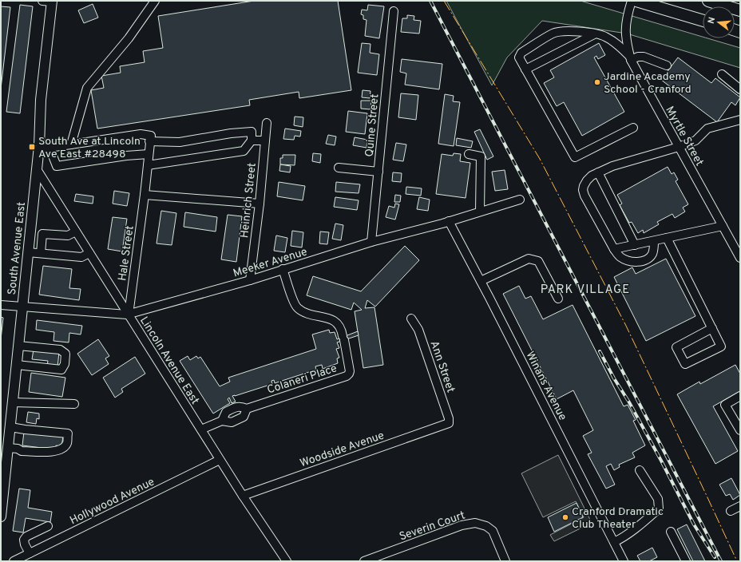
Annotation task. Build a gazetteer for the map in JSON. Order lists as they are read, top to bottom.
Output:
{
  "streets": {
    "main road": ["South Avenue East"],
    "street": [
      "Quine Street",
      "Myrtle Street",
      "Heinrich Street",
      "Hale Street",
      "Meeker Avenue",
      "Lincoln Avenue East",
      "Ann Street",
      "Colaneri Place",
      "Winans Avenue",
      "Woodside Avenue",
      "Hollywood Avenue",
      "Severin Court"
    ]
  },
  "crossings": [
    ["Quine Street", "Meeker Avenue"],
    ["Heinrich Street", "Meeker Avenue"],
    ["South Avenue East", "Meeker Avenue"],
    ["South Avenue East", "Lincoln Avenue East"],
    ["Hale Street", "Meeker Avenue"],
    ["Hale Street", "Lincoln Avenue East"],
    ["Meeker Avenue", "Lincoln Avenue East"],
    ["Meeker Avenue", "Colaneri Place"],
    ["Meeker Avenue", "Winans Avenue"],
    ["Lincoln Avenue East", "Colaneri Place"],
    ["Lincoln Avenue East", "Woodside Avenue"],
    ["Lincoln Avenue East", "Hollywood Avenue"],
    ["Ann Street", "Woodside Avenue"]
  ],
  "districts": ["PARK VILLAGE"],
  "places": {
    "other": ["Jardine Academy School - Cranford", "Cranford Dramatic Club Theater"],
    "transit": ["South Ave at Lincoln Ave East #28498"]
  },
  "north": "left"
}
